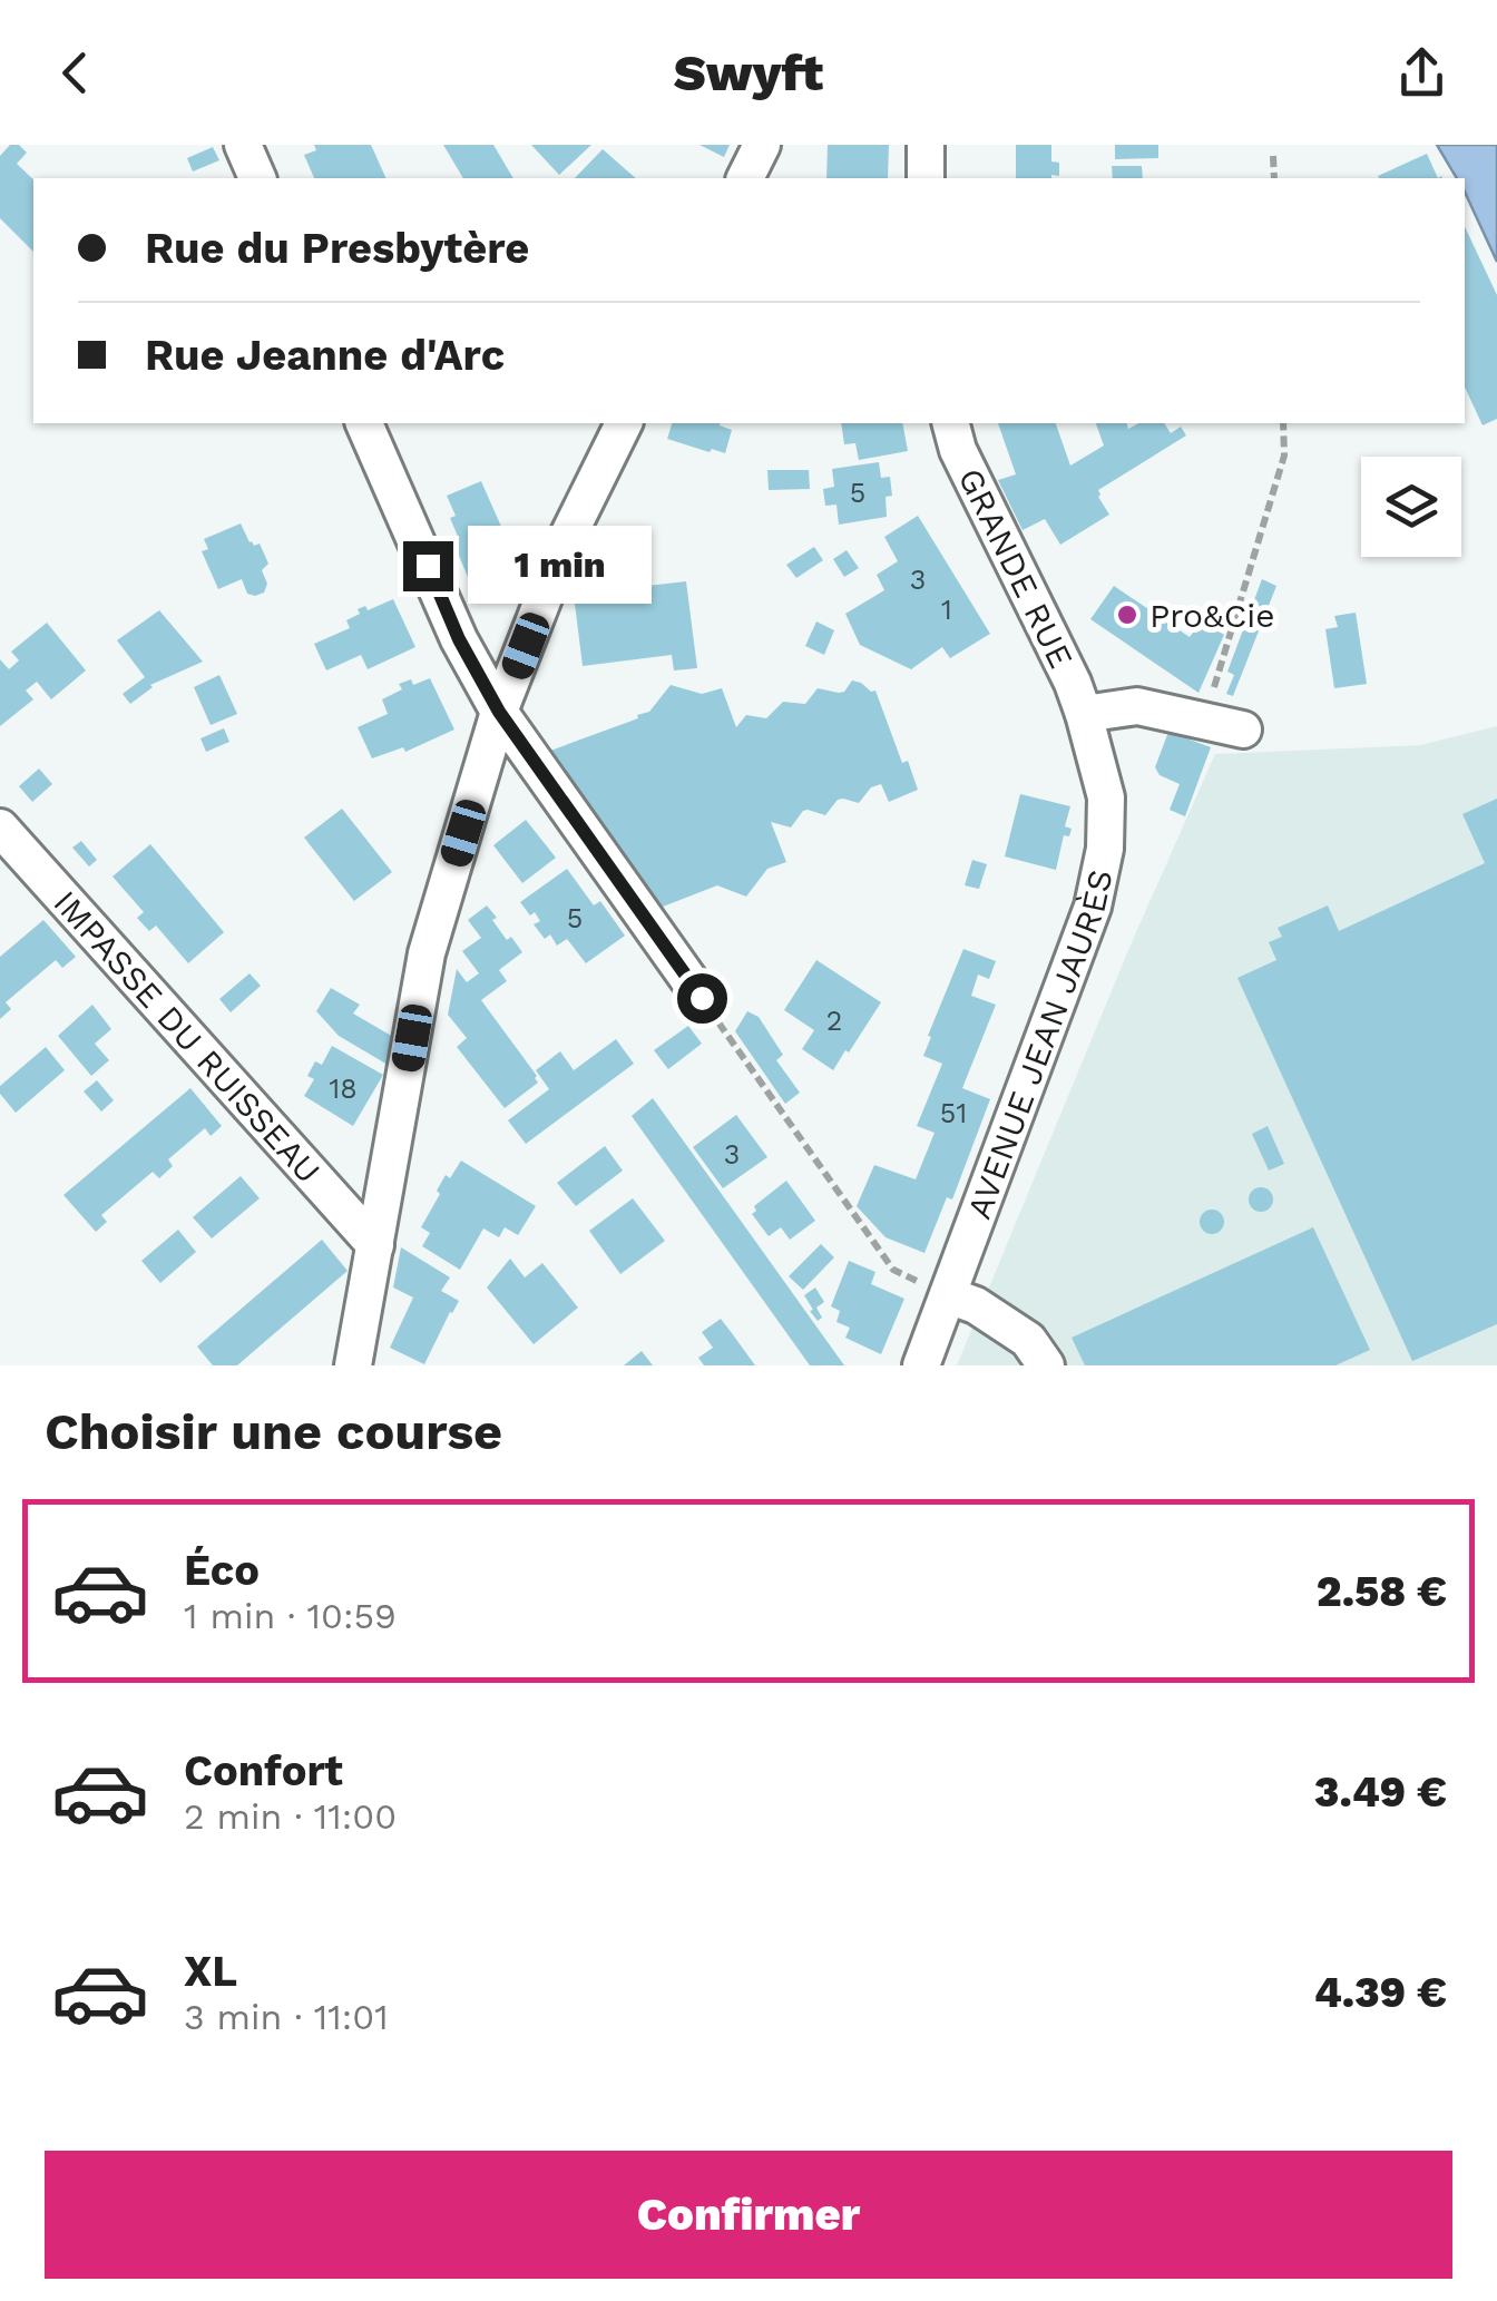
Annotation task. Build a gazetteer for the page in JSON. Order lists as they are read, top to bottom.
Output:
{
  "streets": {
    "street": ["GRANDE RUE", "IMPASSE DU RUISSEAU", "AVENUE JEAN JAURÈS"]
  },
  "crossings": [
    ["GRANDE RUE", "AVENUE JEAN JAURÈS"]
  ],
  "places": ["Pro&Cie"],
  "house_numbers": [
    "5",
    "3",
    "1",
    "5",
    "2",
    "18",
    "51",
    "3"
  ],
  "page": {
    "header": "Swyft",
    "banner": ["Rue du Presbytère", "Rue Jeanne d'Arc"],
    "bubble": "1 min",
    "heading": "Choisir une course",
    "list": [
      {
        "name": "Éco",
        "note": "1 min · 10:59",
        "value": "2.58 €"
      },
      {
        "name": "Confort",
        "note": "2 min · 11:00",
        "value": "3.49 €"
      },
      {
        "name": "XL",
        "note": "3 min · 11:01",
        "value": "4.39 €"
      }
    ],
    "buttons": "Confirmer"
  }
}
